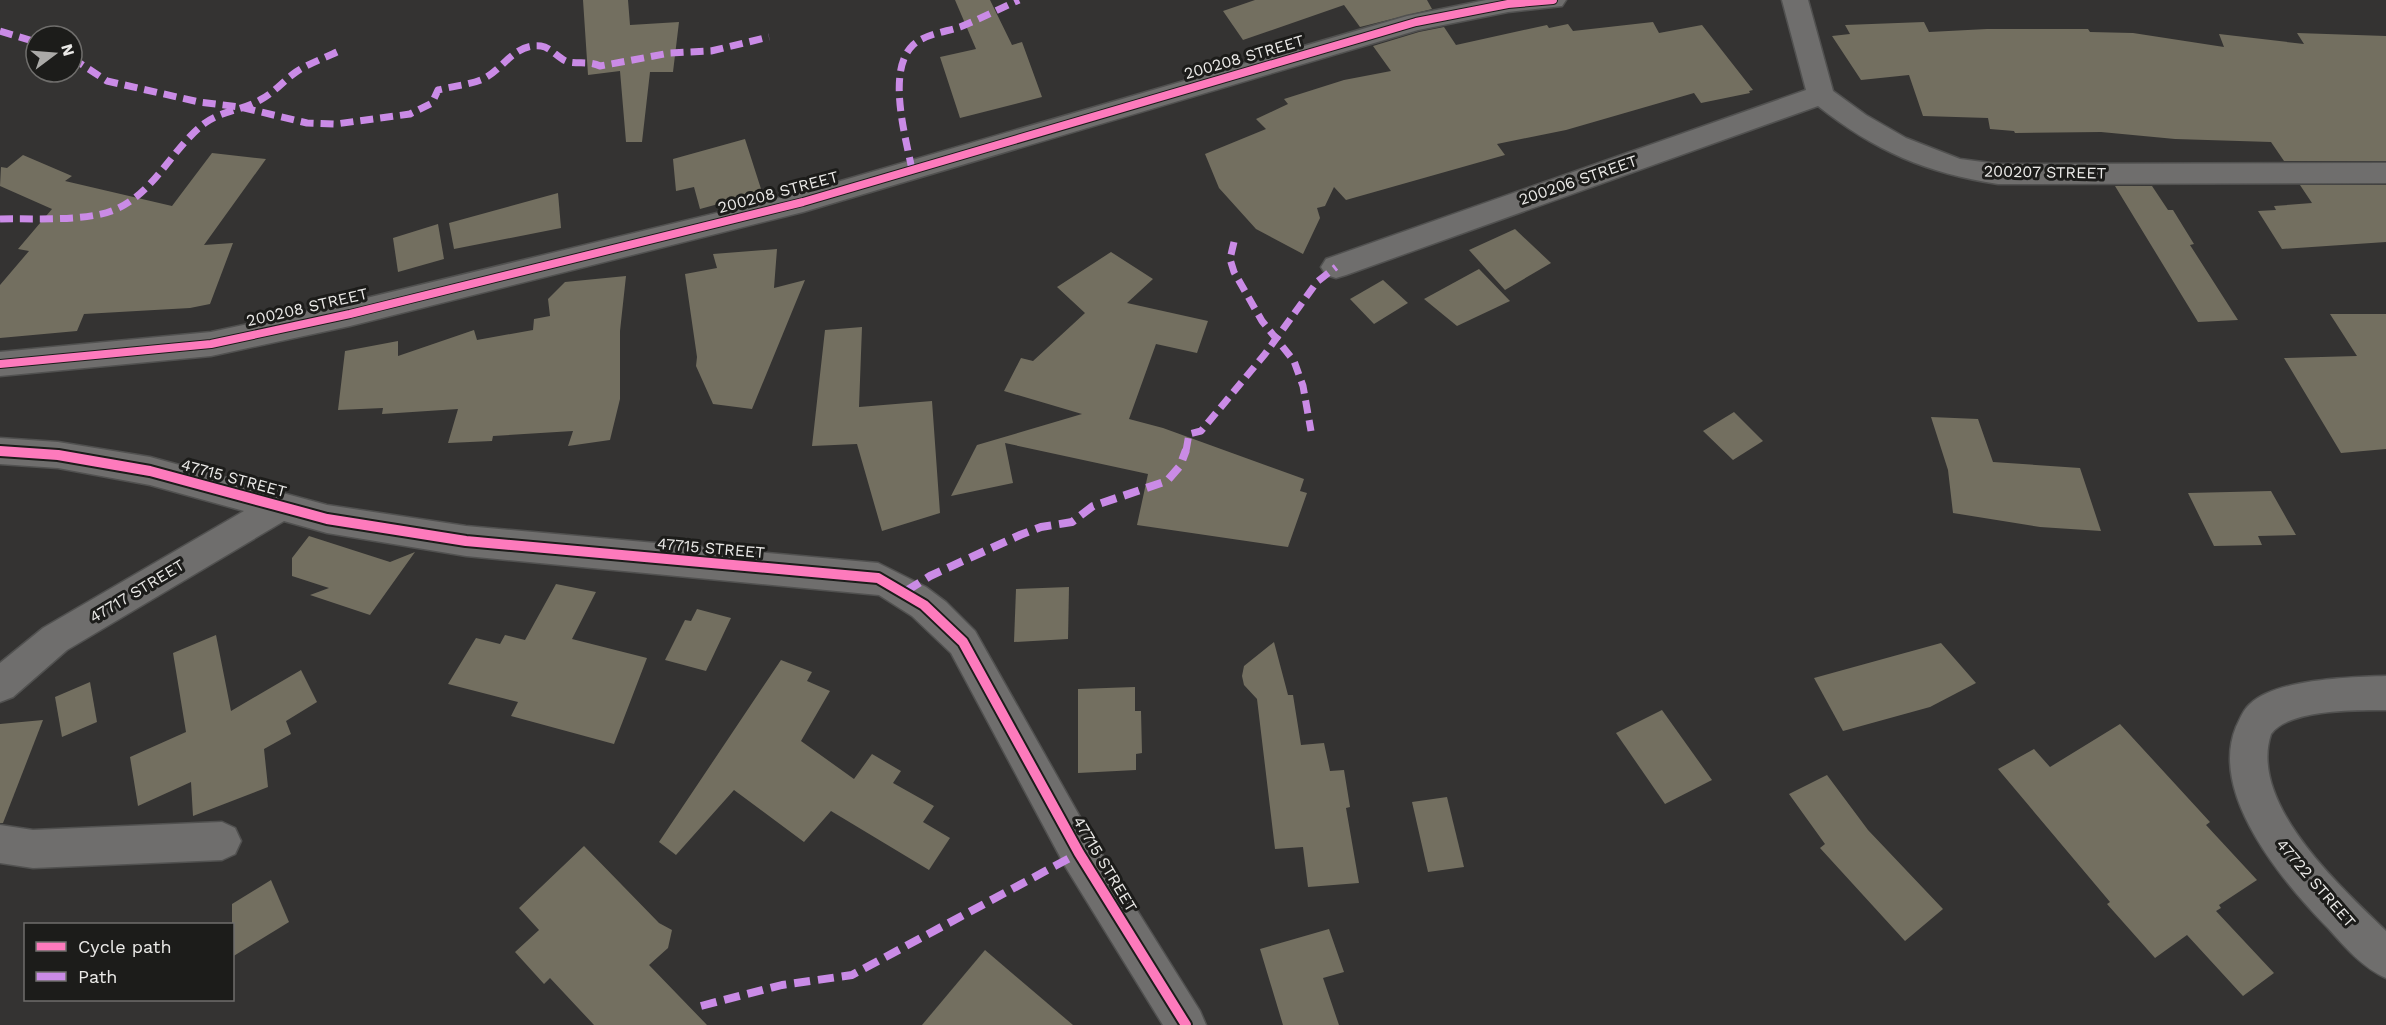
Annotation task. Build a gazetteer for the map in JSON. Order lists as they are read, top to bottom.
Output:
{
  "streets": {
    "street": [
      "200208 STREET",
      "200207 STREET",
      "200206 STREET",
      "47715 STREET",
      "47717 STREET",
      "47722 STREET"
    ]
  },
  "crossings": [
    ["200207 STREET", "200206 STREET"],
    ["47715 STREET", "47717 STREET"]
  ],
  "legend": ["Cycle path", "Path"],
  "north": "right"
}
